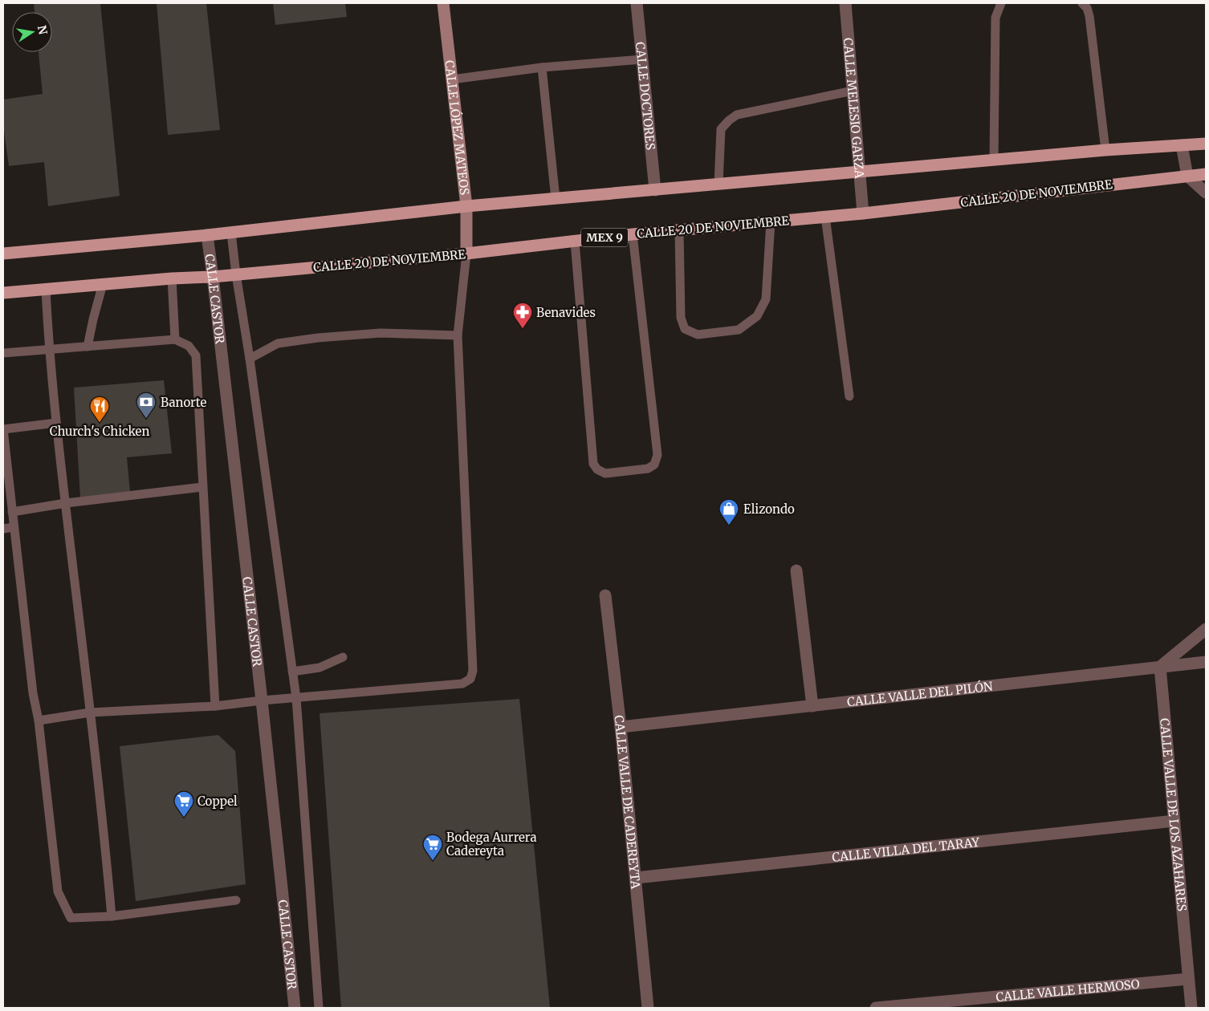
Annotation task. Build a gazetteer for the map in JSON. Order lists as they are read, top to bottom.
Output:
{
  "streets": {
    "main road": ["CALLE 20 DE NOVIEMBRE", "MEX 9"],
    "street": [
      "CALLE DOCTORES",
      "CALLE MELESIO GARZA",
      "CALLE LÓPEZ MATEOS",
      "CALLE CASTOR",
      "CALLE VALLE DEL PILÓN",
      "CALLE VALLE DE CADEREYTA",
      "CALLE VALLE DE LOS AZAHARES",
      "CALLE VILLA DEL TARAY",
      "CALLE VALLE HERMOSO"
    ]
  },
  "crossings": [
    ["CALLE MELESIO GARZA", "CALLE 20 DE NOVIEMBRE"],
    ["CALLE LÓPEZ MATEOS", "CALLE 20 DE NOVIEMBRE"],
    ["CALLE 20 DE NOVIEMBRE", "CALLE CASTOR"],
    ["CALLE VALLE DEL PILÓN", "CALLE VALLE DE CADEREYTA"],
    ["CALLE VALLE DEL PILÓN", "CALLE VALLE DE LOS AZAHARES"],
    ["CALLE VALLE DE CADEREYTA", "CALLE VILLA DEL TARAY"],
    ["CALLE VALLE DE LOS AZAHARES", "CALLE VILLA DEL TARAY"],
    ["CALLE VALLE DE LOS AZAHARES", "CALLE VALLE HERMOSO"]
  ],
  "places": {
    "pharmacy": ["Benavides"],
    "bank": ["Banorte"],
    "restaurant": ["Church's Chicken"],
    "shop": ["Elizondo"],
    "supermarket": ["Coppel", "Bodega Aurrera Cadereyta"]
  },
  "north": "right"
}
